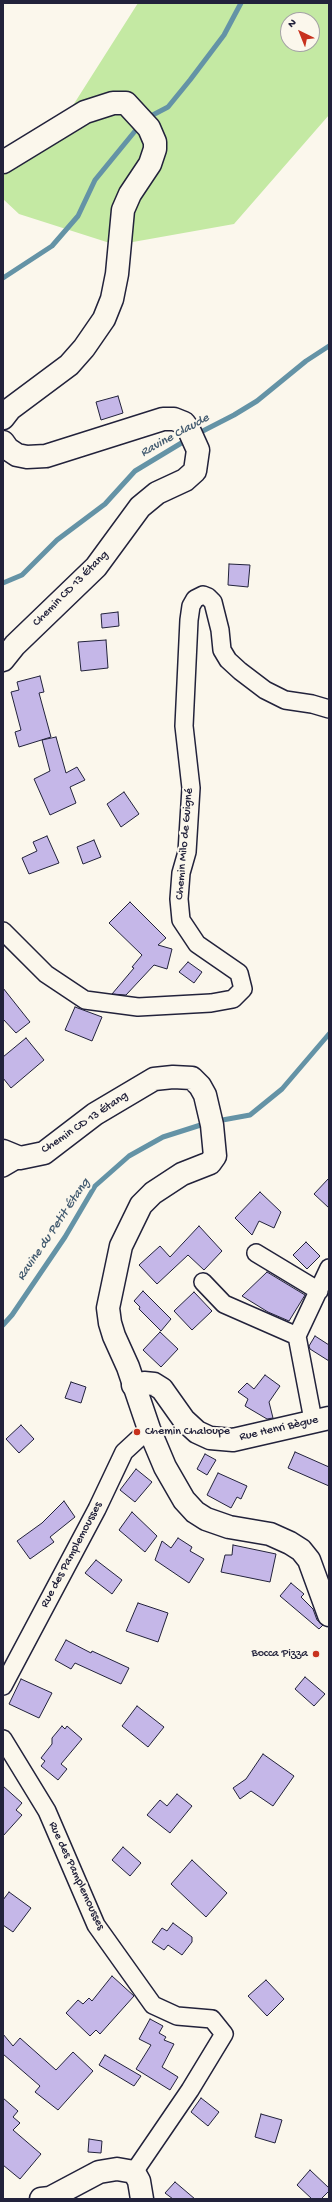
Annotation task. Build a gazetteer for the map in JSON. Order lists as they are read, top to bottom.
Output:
{
  "streets": {
    "main road": ["Chemin CD 13 Étang", "Rue Henri Bègue"],
    "street": ["Chemin Milo de Guigné", "Rue des Pamplemousses"]
  },
  "crossings": [
    ["Chemin CD 13 Étang", "Rue Henri Bègue"]
  ],
  "water": ["Ravine Claude", "Ravine du Petit Étang"],
  "places": ["Chemin Chaloupe", "Bocca Pizza"],
  "north": "top left"
}
